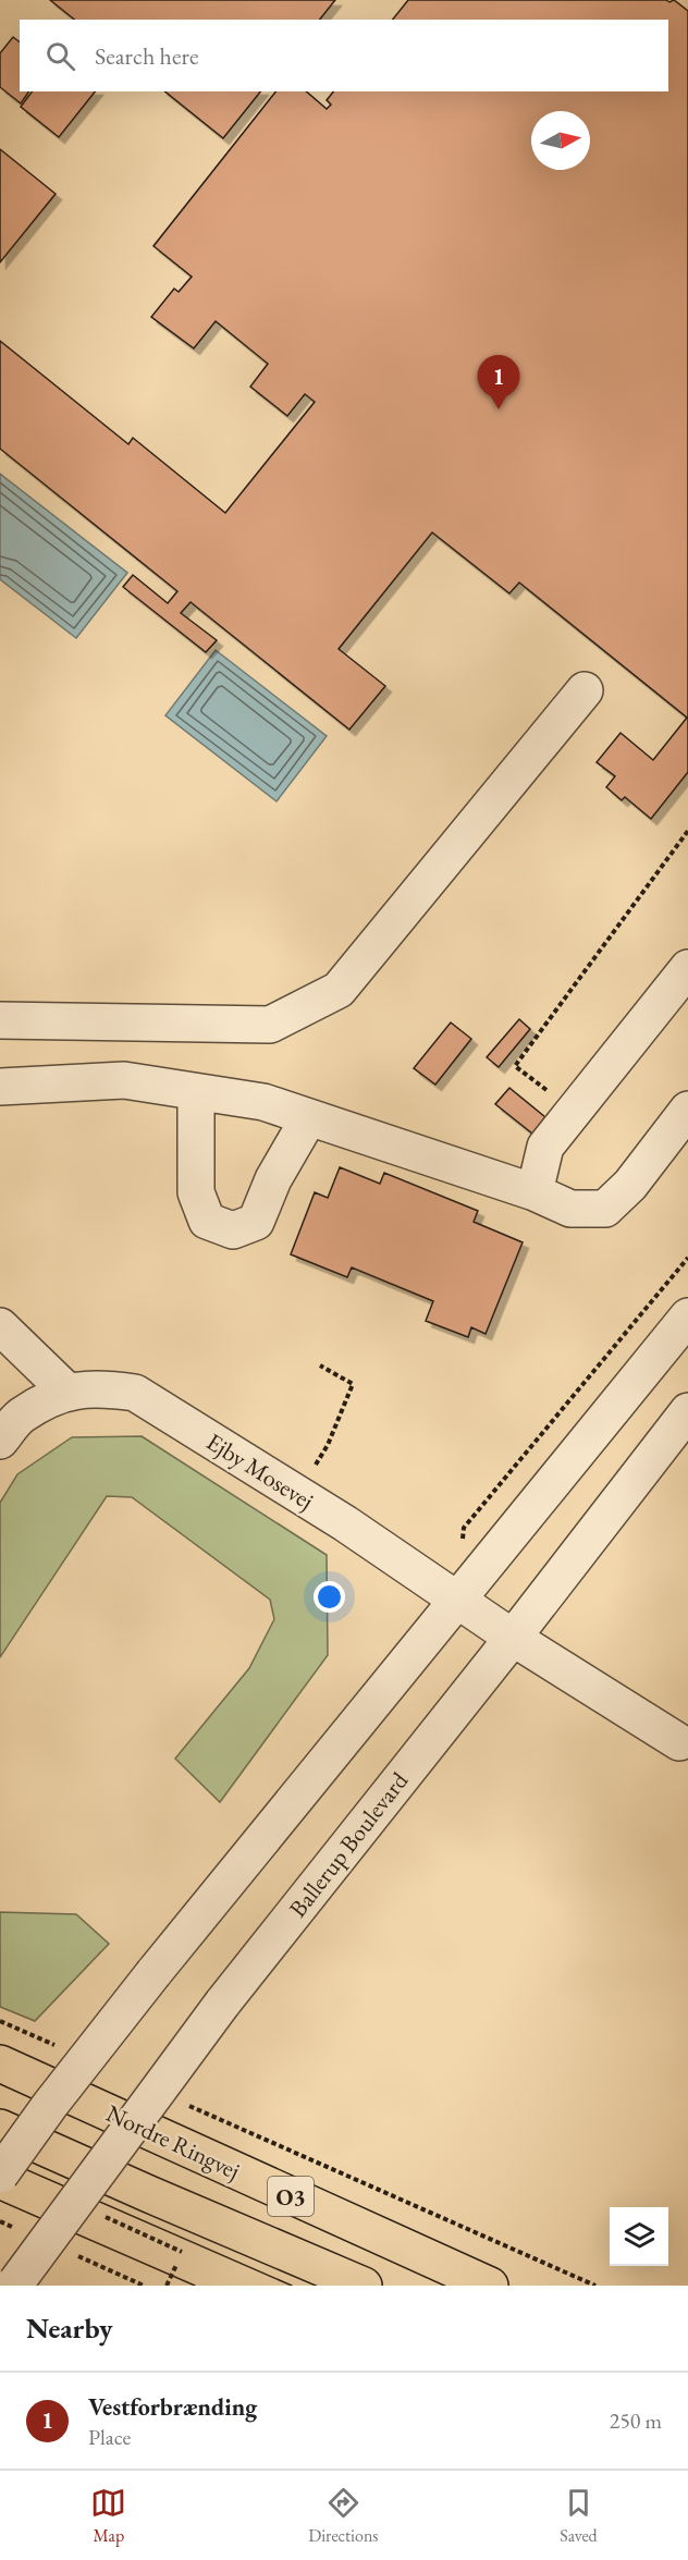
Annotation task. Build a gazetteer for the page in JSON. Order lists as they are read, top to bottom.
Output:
{
  "streets": {
    "main road": ["Nordre Ringvej", "O3"],
    "street": ["Ejby Mosevej", "Ballerup Boulevard"]
  },
  "crossings": [
    ["Ejby Mosevej", "Ballerup Boulevard"]
  ],
  "north": "right",
  "page": {
    "search": "Search here",
    "pins": "1",
    "heading": "Nearby",
    "list": [
      {
        "mark": "1",
        "name": "Vestforbrænding",
        "note": "Place",
        "value": "250 m"
      }
    ],
    "nav": ["Map", "Directions", "Saved"]
  }
}
